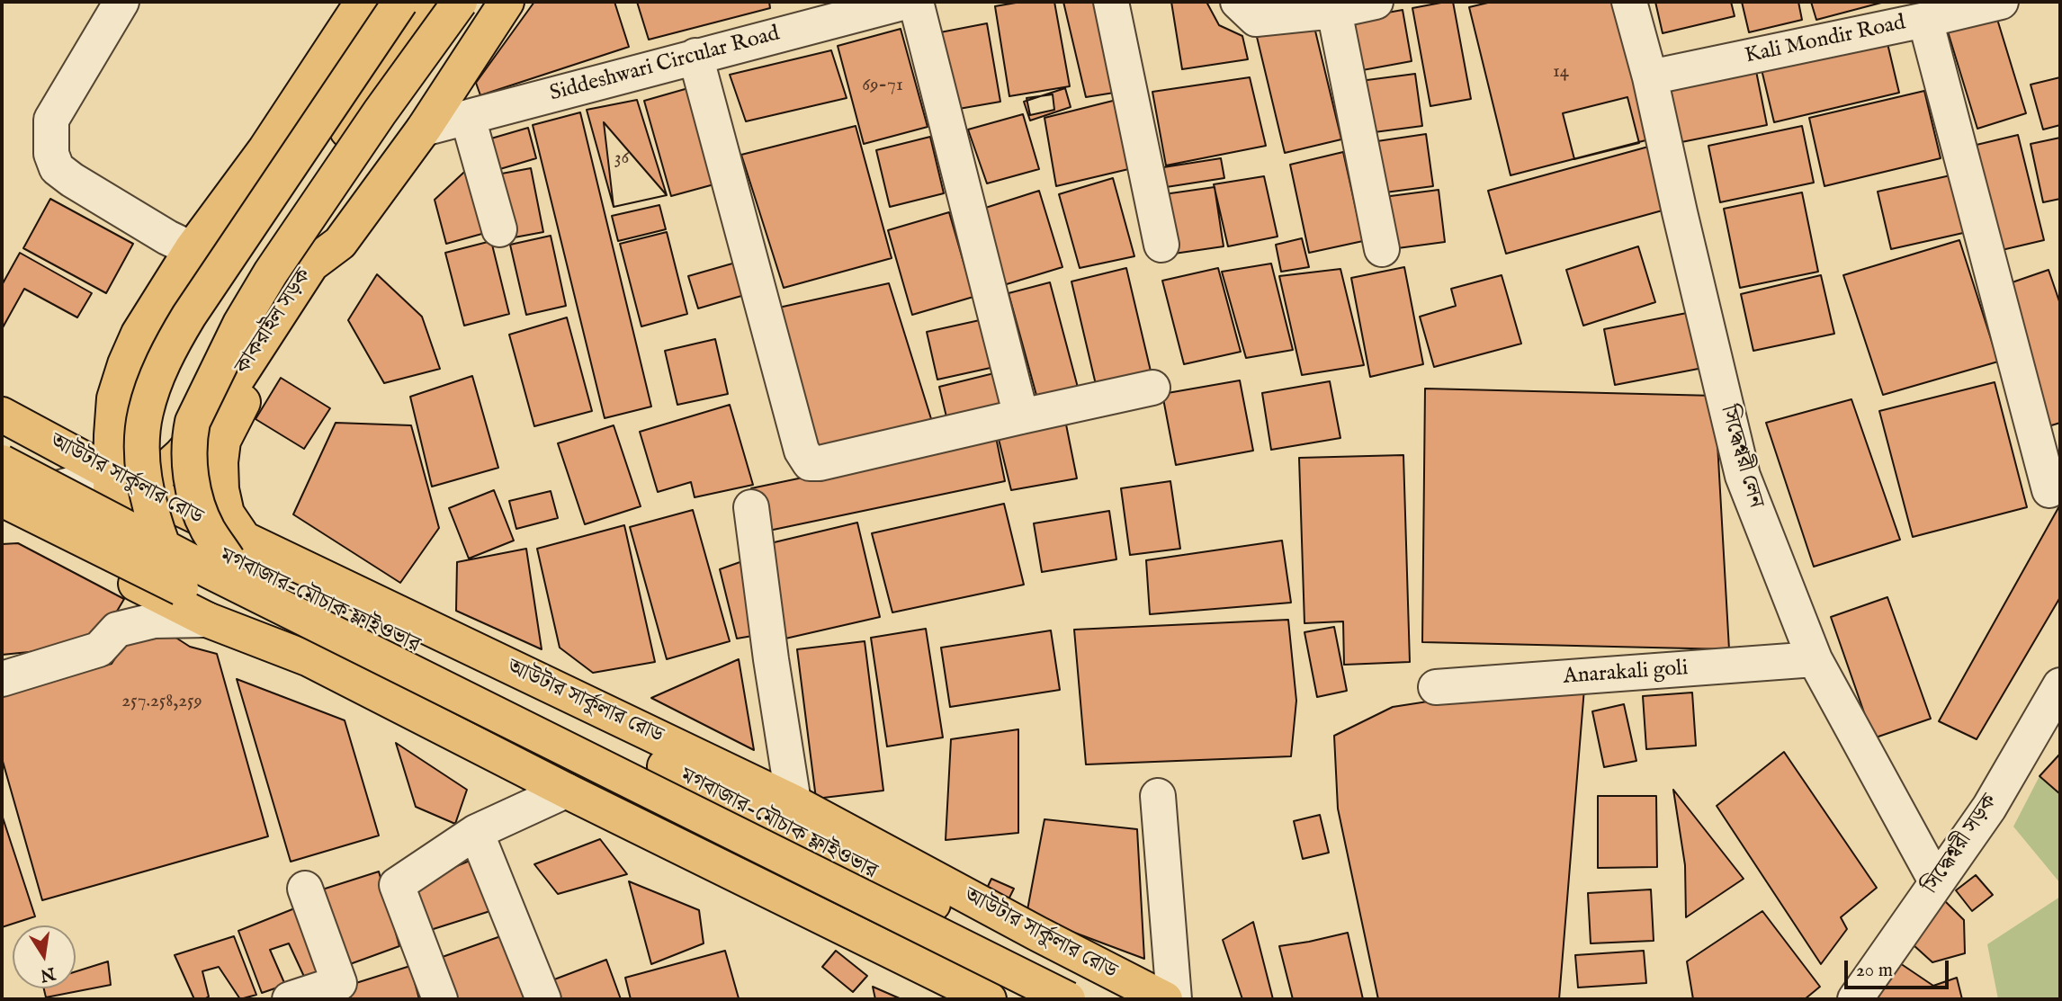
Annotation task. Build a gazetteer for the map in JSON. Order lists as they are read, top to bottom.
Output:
{
  "streets": {
    "main road": ["কাকরাইল সড়ক", "আউটার সার্কুলার রোড", "মগবাজার-মৌচাক ফ্লাইওভার"],
    "street": [
      "Kali Mondir Road",
      "Siddeshwari Circular Road",
      "সিদ্ধেশ্বরী লেন",
      "Anarakali goli",
      "সিদ্ধেশ্বরী সড়ক"
    ]
  },
  "crossings": [
    ["Kali Mondir Road", "সিদ্ধেশ্বরী লেন"],
    ["Siddeshwari Circular Road", "কাকরাইল সড়ক"],
    ["কাকরাইল সড়ক", "আউটার সার্কুলার রোড"],
    ["সিদ্ধেশ্বরী লেন", "Anarakali goli"],
    ["সিদ্ধেশ্বরী লেন", "সিদ্ধেশ্বরী সড়ক"],
    ["আউটার সার্কুলার রোড", "মগবাজার-মৌচাক ফ্লাইওভার"]
  ],
  "house_numbers": [
    "14",
    "69-71",
    "36",
    "257.258,259"
  ],
  "scale_bar": "20 m",
  "north": "bottom"
}
